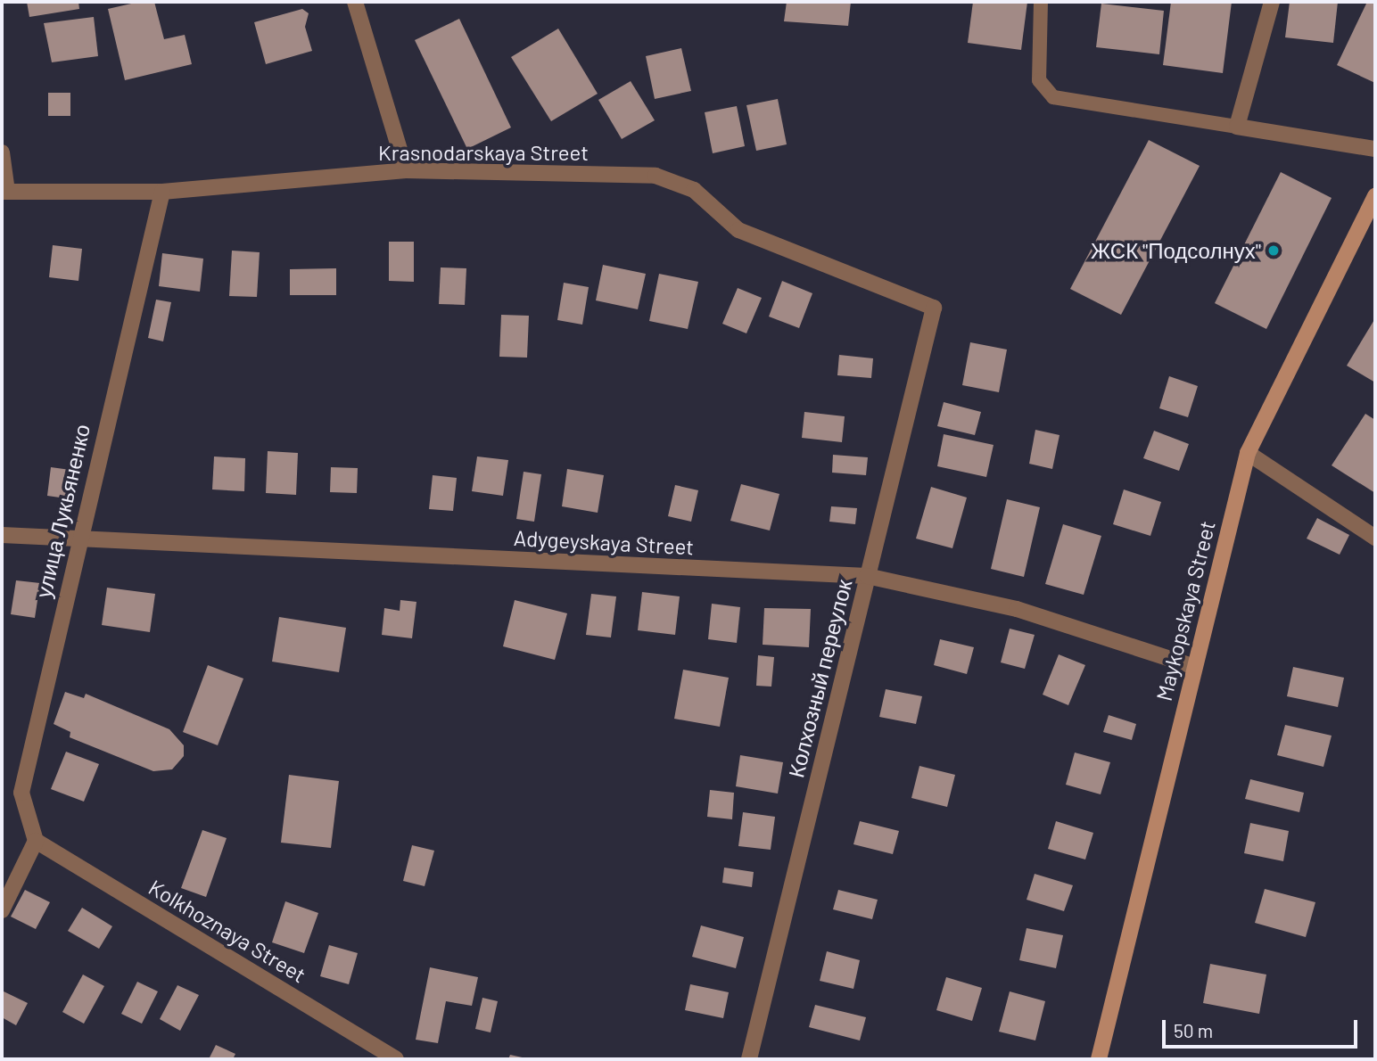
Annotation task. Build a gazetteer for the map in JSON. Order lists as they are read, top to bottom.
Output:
{
  "streets": {
    "street": [
      "Krasnodarskaya Street",
      "улица Лукьяненко",
      "Adygeyskaya Street",
      "Maykopskaya Street",
      "Колхозный переулок",
      "Kolkhoznaya Street"
    ]
  },
  "crossings": [
    ["Krasnodarskaya Street", "улица Лукьяненко"],
    ["Krasnodarskaya Street", "Колхозный переулок"],
    ["улица Лукьяненко", "Adygeyskaya Street"],
    ["улица Лукьяненко", "Kolkhoznaya Street"],
    ["Adygeyskaya Street", "Maykopskaya Street"],
    ["Adygeyskaya Street", "Колхозный переулок"]
  ],
  "places": ["ЖСК \"Подсолнух\""],
  "scale_bar": "50 m"
}
